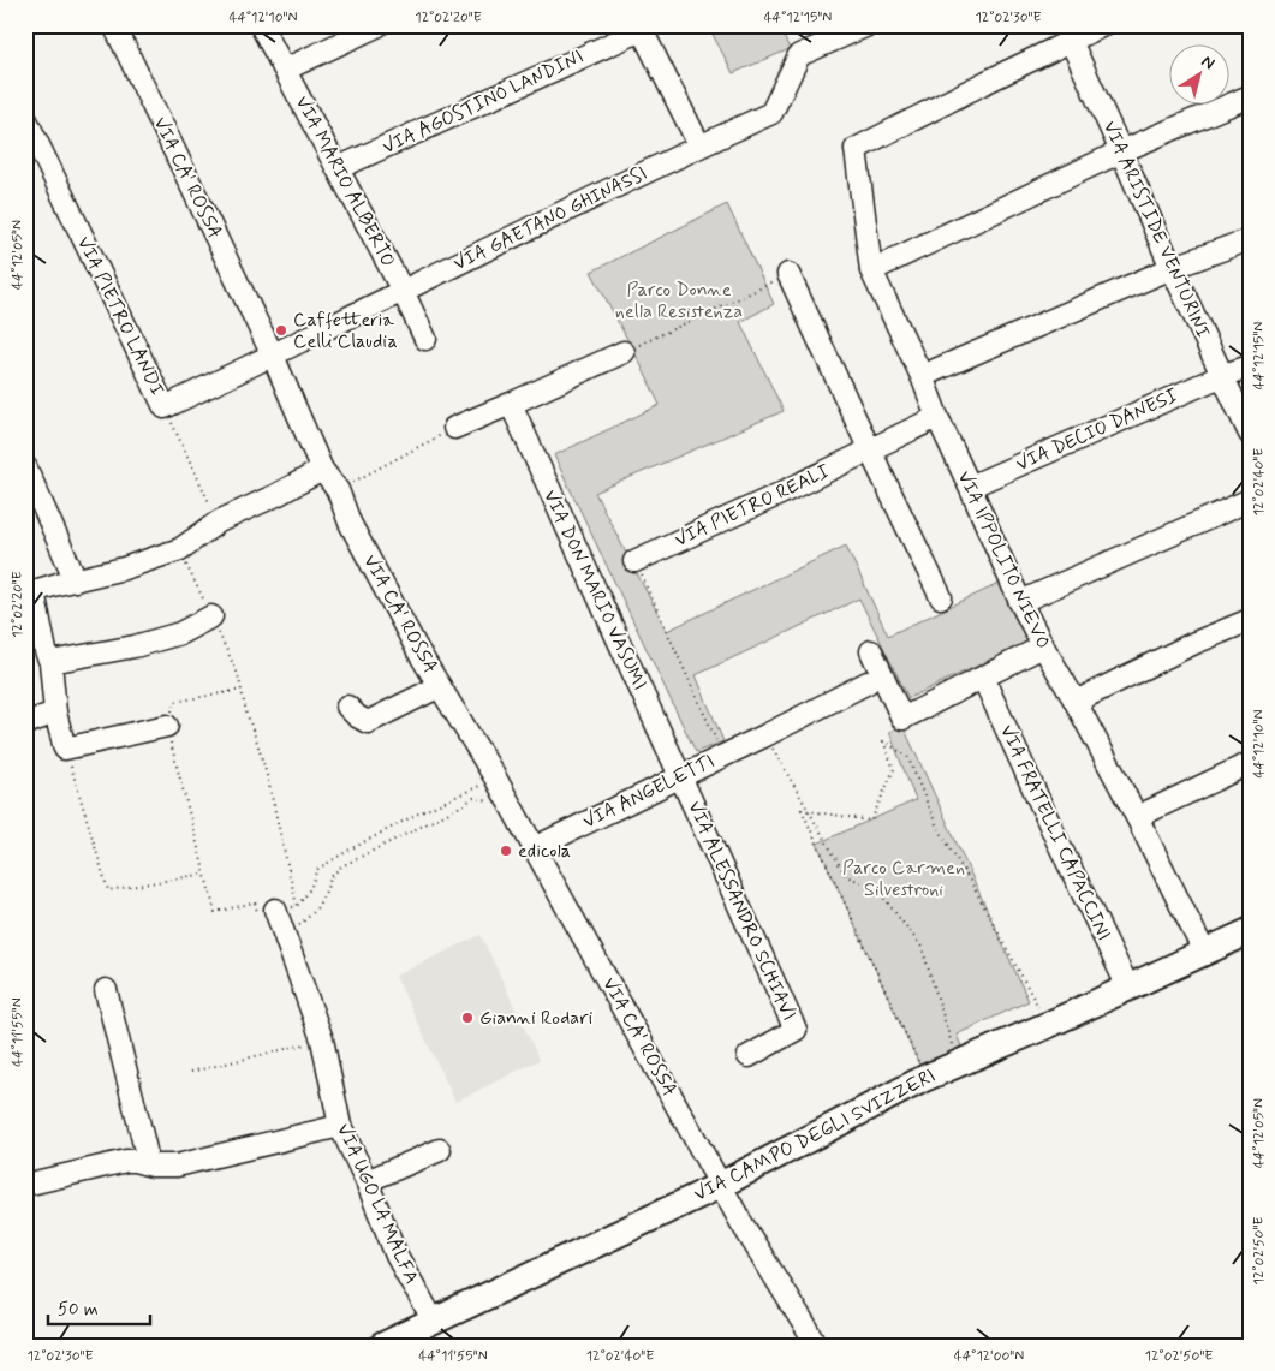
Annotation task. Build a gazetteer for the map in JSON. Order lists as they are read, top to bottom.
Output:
{
  "streets": {
    "main road": ["VIA CAMPO DEGLI SVIZZERI"],
    "street": [
      "VIA AGOSTINO LANDINI",
      "VIA CA' ROSSA",
      "VIA MARIO ALBERTO",
      "VIA GAETANO GHINASSI",
      "VIA ARISTIDE VENTURINI",
      "VIA PIETRO LANDI",
      "VIA DECIO DANESI",
      "VIA PIETRO REALI",
      "VIA IPPOLITO NIEVO",
      "VIA DON MARIO VASUMI",
      "VIA ANGELETTI",
      "VIA FRATELLI CAPACCINI",
      "VIA ALESSANDRO SCHIAVI",
      "VIA UGO LA MALFA"
    ]
  },
  "crossings": [
    ["VIA AGOSTINO LANDINI", "VIA MARIO ALBERTO"],
    ["VIA AGOSTINO LANDINI", "VIA GAETANO GHINASSI"],
    ["VIA CA' ROSSA", "VIA GAETANO GHINASSI"],
    ["VIA CA' ROSSA", "VIA PIETRO LANDI"],
    ["VIA CA' ROSSA", "VIA ANGELETTI"],
    ["VIA CA' ROSSA", "VIA CAMPO DEGLI SVIZZERI"],
    ["VIA MARIO ALBERTO", "VIA GAETANO GHINASSI"],
    ["VIA GAETANO GHINASSI", "VIA PIETRO LANDI"],
    ["VIA ARISTIDE VENTURINI", "VIA DECIO DANESI"],
    ["VIA ARISTIDE VENTURINI", "VIA IPPOLITO NIEVO"],
    ["VIA DECIO DANESI", "VIA IPPOLITO NIEVO"],
    ["VIA PIETRO REALI", "VIA IPPOLITO NIEVO"],
    ["VIA IPPOLITO NIEVO", "VIA CAMPO DEGLI SVIZZERI"],
    ["VIA DON MARIO VASUMI", "VIA ANGELETTI"],
    ["VIA DON MARIO VASUMI", "VIA ALESSANDRO SCHIAVI"],
    ["VIA ANGELETTI", "VIA ALESSANDRO SCHIAVI"],
    ["VIA FRATELLI CAPACCINI", "VIA CAMPO DEGLI SVIZZERI"],
    ["VIA CAMPO DEGLI SVIZZERI", "VIA UGO LA MALFA"]
  ],
  "parks": ["Parco Donne nella Resistenza", "Parco Carmen Silvestroni"],
  "places": ["Caffetteria Celli Claudia", "edicola", "Gianni Rodari"],
  "scale_bar": "50 m",
  "north": "top right",
  "coordinates": [
    "44°12'10\"N",
    "12°02'20\"E",
    "44°12'15\"N",
    "12°02'30\"E",
    "44°12'05\"N",
    "12°02'40\"E",
    "44°11'55\"N",
    "12°02'50\"E",
    "44°12'00\"N"
  ]
}
